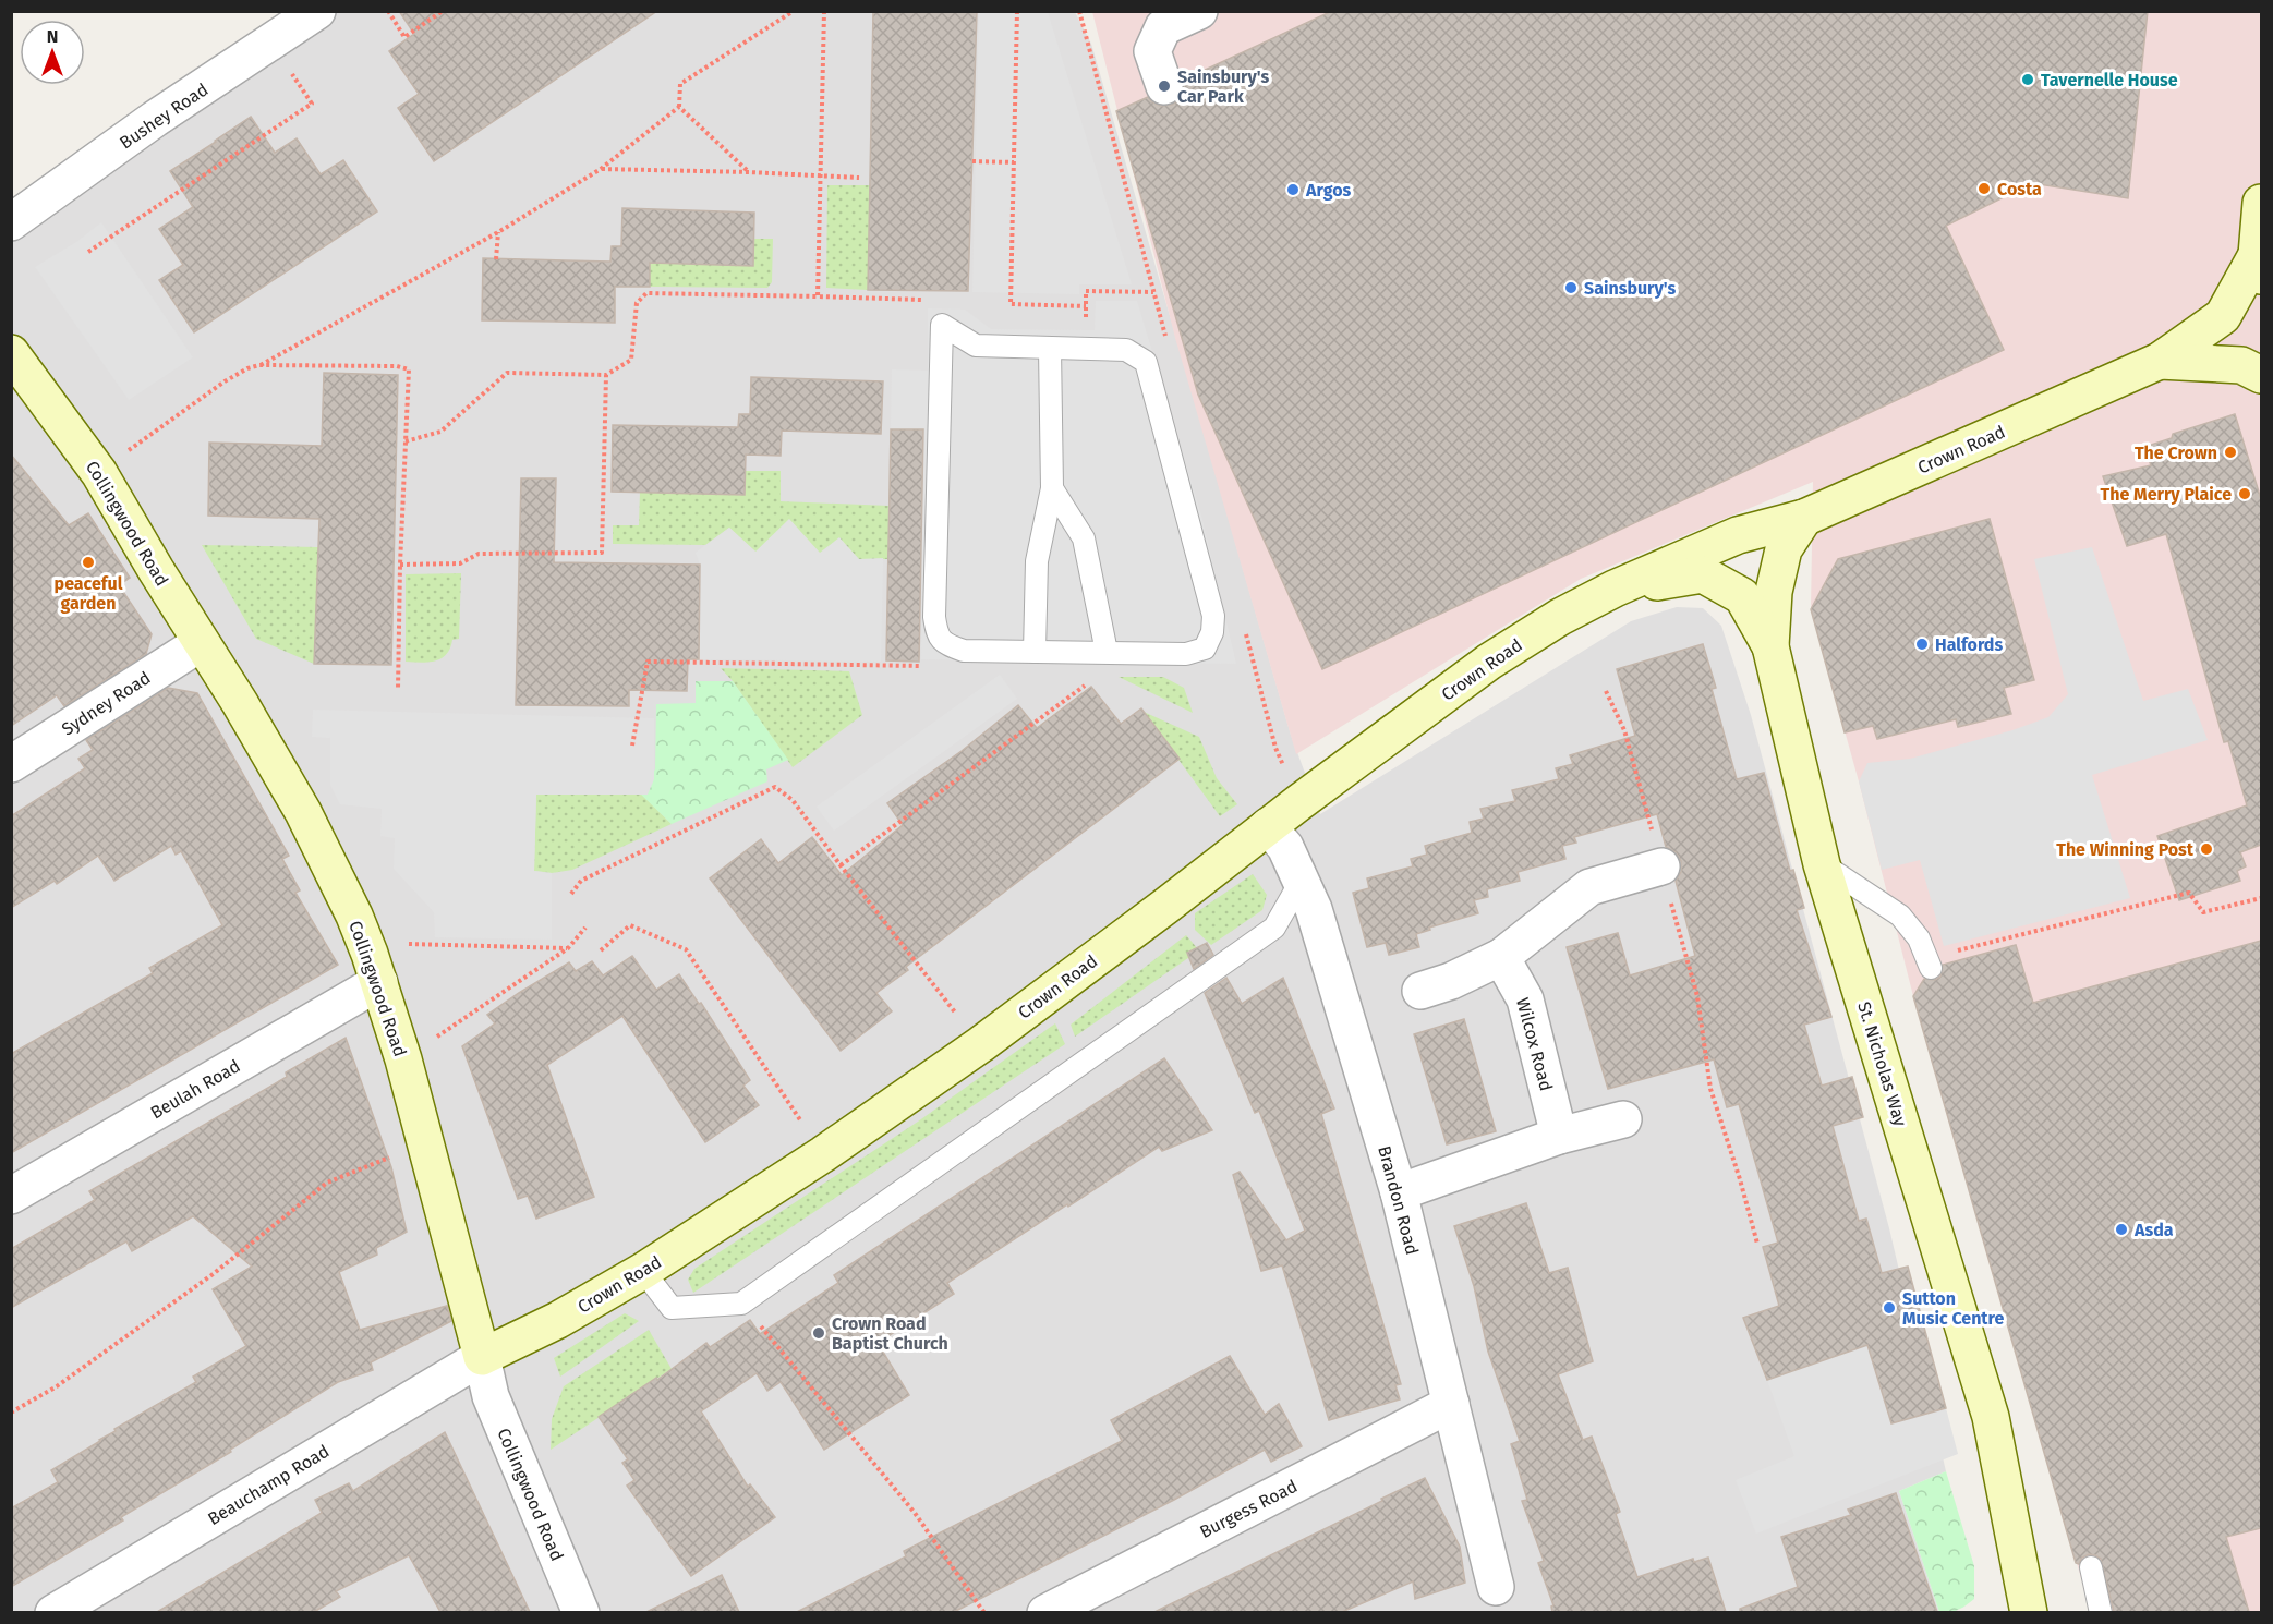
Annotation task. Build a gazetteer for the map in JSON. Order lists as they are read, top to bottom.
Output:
{
  "streets": {
    "street": [
      "Bushey Road",
      "Crown Road",
      "Collingwood Road",
      "Sydney Road",
      "Wilcox Road",
      "St. Nicholas Way",
      "Beulah Road",
      "Brandon Road",
      "Beauchamp Road",
      "Burgess Road"
    ]
  },
  "crossings": [
    ["Crown Road", "Collingwood Road"],
    ["Crown Road", "St. Nicholas Way"],
    ["Crown Road", "Brandon Road"],
    ["Crown Road", "Beauchamp Road"],
    ["Collingwood Road", "Sydney Road"],
    ["Collingwood Road", "Beulah Road"],
    ["Collingwood Road", "Beauchamp Road"],
    ["Brandon Road", "Burgess Road"]
  ],
  "places": [
    "Tavernelle House",
    "Sainsbury's Car Park",
    "Costa",
    "Argos",
    "Sainsbury's",
    "The Crown",
    "The Merry Plaice",
    "peaceful garden",
    "Halfords",
    "The Winning Post",
    "Asda",
    "Sutton Music Centre",
    "Crown Road Baptist Church"
  ],
  "north": "top"
}
